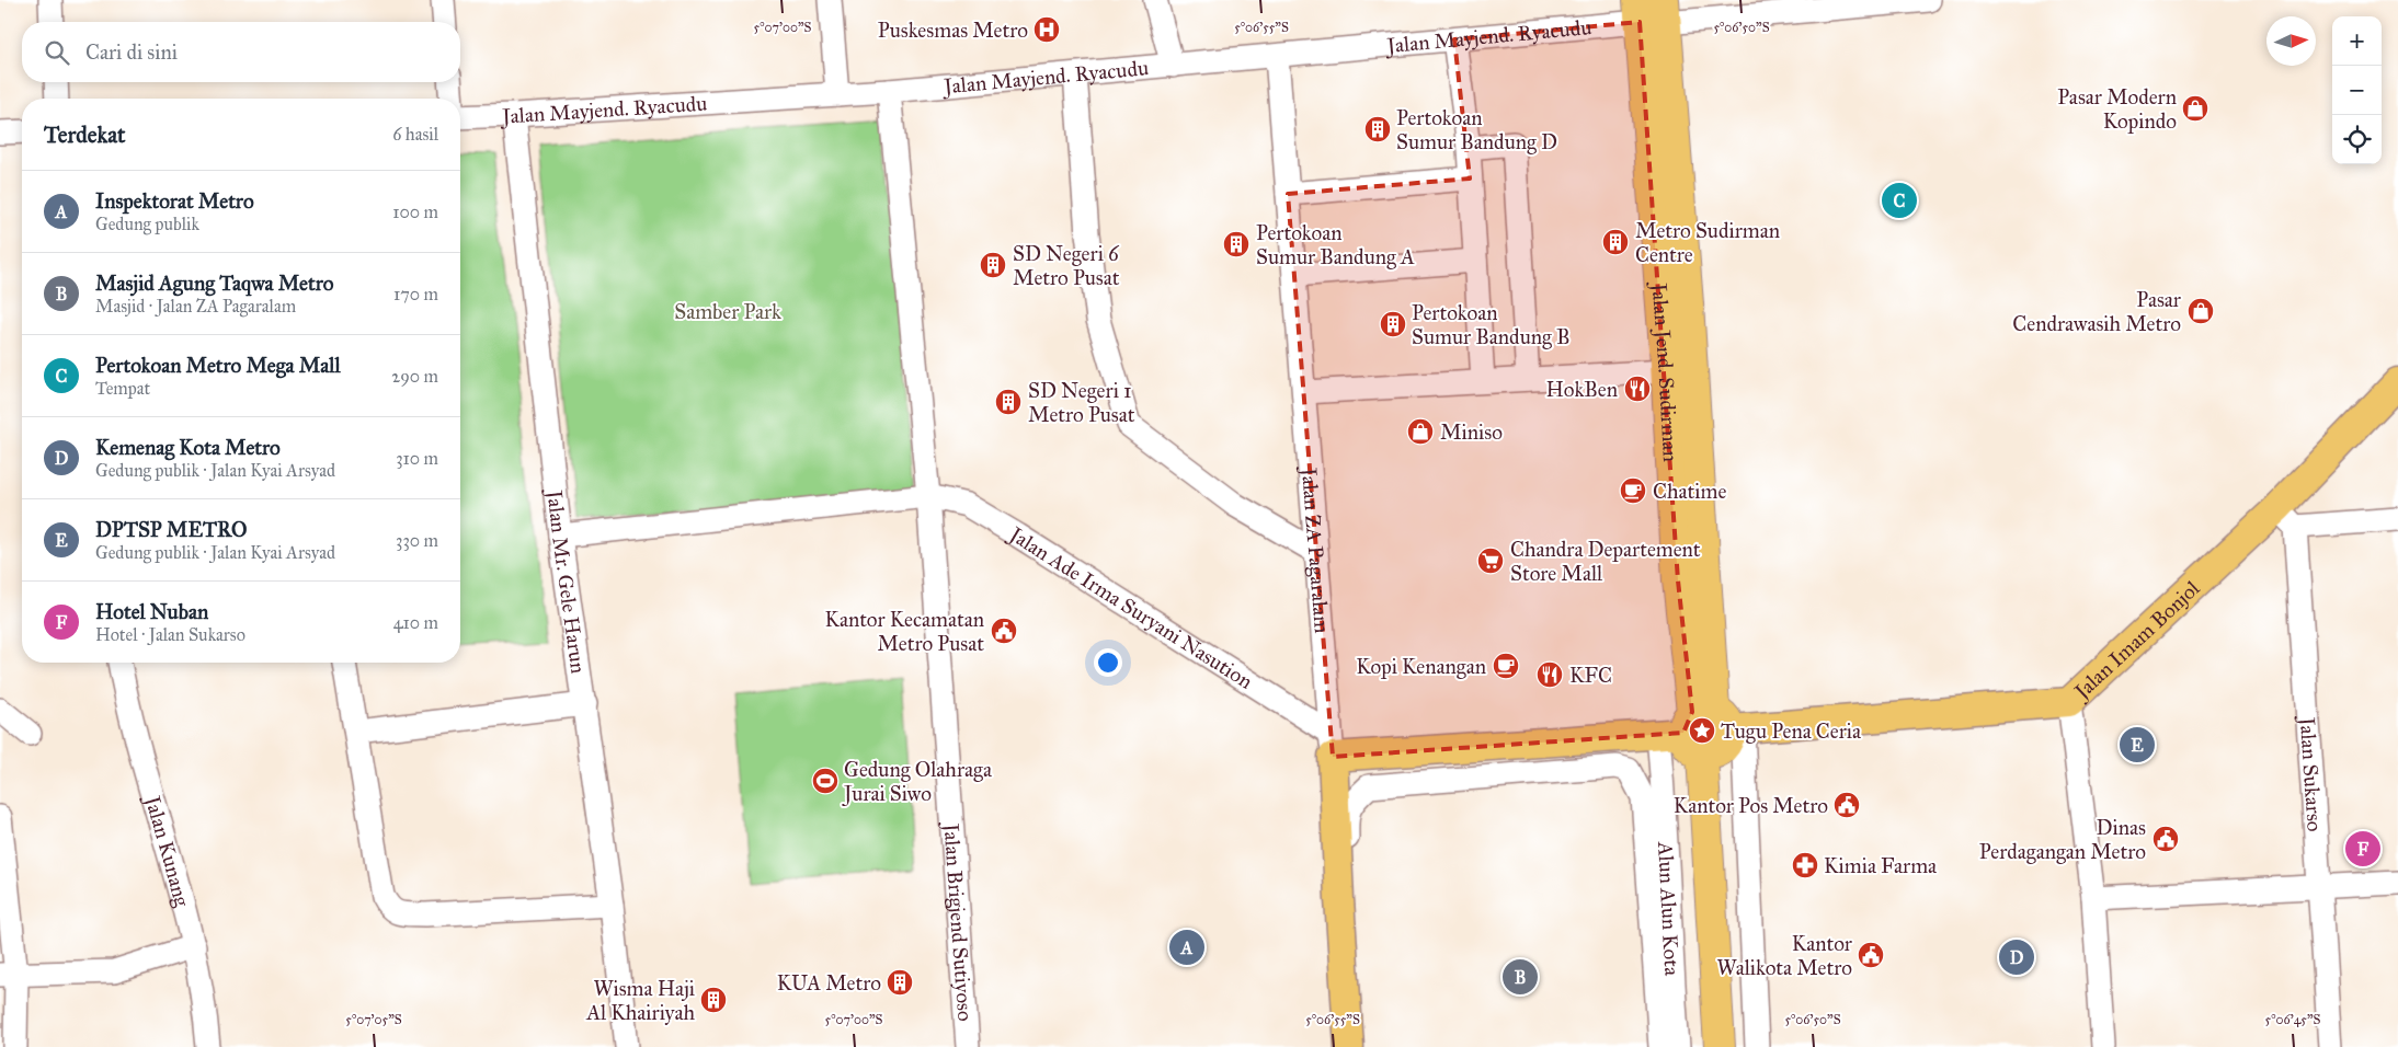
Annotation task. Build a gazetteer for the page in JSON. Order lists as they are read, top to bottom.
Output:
{
  "streets": {
    "highway": ["Jalan Jend. Sudirman"],
    "main road": ["Jalan ZA Pagaralam", "Jalan Imam Bonjol"],
    "street": [
      "Jalan Mayjend. Ryacudu",
      "Jalan Mr. Gele Harun",
      "Jalan Ade Irma Suryani Nasution",
      "Jalan Sukarso",
      "Jalan Kunang",
      "Alun Alun Kota",
      "Jalan Brigjend Sutiyoso"
    ]
  },
  "crossings": [
    ["Jalan Mayjend. Ryacudu", "Jalan Jend. Sudirman"],
    ["Jalan Mayjend. Ryacudu", "Jalan ZA Pagaralam"],
    ["Jalan Mayjend. Ryacudu", "Jalan Mr. Gele Harun"],
    ["Jalan Mayjend. Ryacudu", "Jalan Brigjend Sutiyoso"],
    ["Jalan Jend. Sudirman", "Jalan Imam Bonjol"],
    ["Jalan Jend. Sudirman", "Alun Alun Kota"],
    ["Jalan ZA Pagaralam", "Jalan Ade Irma Suryani Nasution"],
    ["Jalan Mr. Gele Harun", "Jalan Ade Irma Suryani Nasution"],
    ["Jalan Ade Irma Suryani Nasution", "Jalan Brigjend Sutiyoso"],
    ["Jalan Imam Bonjol", "Jalan Sukarso"],
    ["Jalan Imam Bonjol", "Alun Alun Kota"]
  ],
  "parks": ["Samber Park"],
  "places": {
    "hospital": ["Puskesmas Metro"],
    "shop": ["Pasar Modern Kopindo", "Pasar Cendrawasih Metro", "Miniso"],
    "building": [
      "Pertokoan Sumur Bandung D",
      "Metro Sudirman Centre",
      "Pertokoan Sumur Bandung A",
      "SD Negeri 6 Metro Pusat",
      "Pertokoan Sumur Bandung B",
      "SD Negeri 1 Metro Pusat",
      "KUA Metro",
      "Wisma Haji Al Khairiyah"
    ],
    "restaurant": ["HokBen", "KFC"],
    "cafe": ["Chatime", "Kopi Kenangan"],
    "supermarket": ["Chandra Departement Store Mall"],
    "public building": [
      "Kantor Kecamatan Metro Pusat",
      "Kantor Pos Metro",
      "Dinas Perdagangan Metro",
      "Kantor Walikota Metro"
    ],
    "place": ["Tugu Pena Ceria"],
    "sports": ["Gedung Olahraga Jurai Siwo"],
    "pharmacy": ["Kimia Farma"]
  },
  "north": "right",
  "page": {
    "map_buttons": ["+", "−"],
    "search": "Cari di sini",
    "heading": ["Terdekat", "6 hasil"],
    "list": [
      {
        "mark": "A",
        "name": "Inspektorat Metro",
        "note": "Gedung publik",
        "value": "100 m"
      },
      {
        "mark": "B",
        "name": "Masjid Agung Taqwa Metro",
        "note": "Masjid · Jalan ZA Pagaralam",
        "value": "170 m"
      },
      {
        "mark": "C",
        "name": "Pertokoan Metro Mega Mall",
        "note": "Tempat",
        "value": "290 m"
      },
      {
        "mark": "D",
        "name": "Kemenag Kota Metro",
        "note": "Gedung publik · Jalan Kyai Arsyad",
        "value": "310 m"
      },
      {
        "mark": "E",
        "name": "DPTSP METRO",
        "note": "Gedung publik · Jalan Kyai Arsyad",
        "value": "330 m"
      },
      {
        "mark": "F",
        "name": "Hotel Nuban",
        "note": "Hotel · Jalan Sukarso",
        "value": "410 m"
      }
    ],
    "pins": [
      "C",
      "E",
      "F",
      "A",
      "D",
      "B"
    ]
  },
  "coordinates": [
    "5°07'00\"S",
    "5°06'55\"S",
    "5°06'50\"S",
    "5°07'05\"S",
    "5°06'45\"S"
  ]
}
